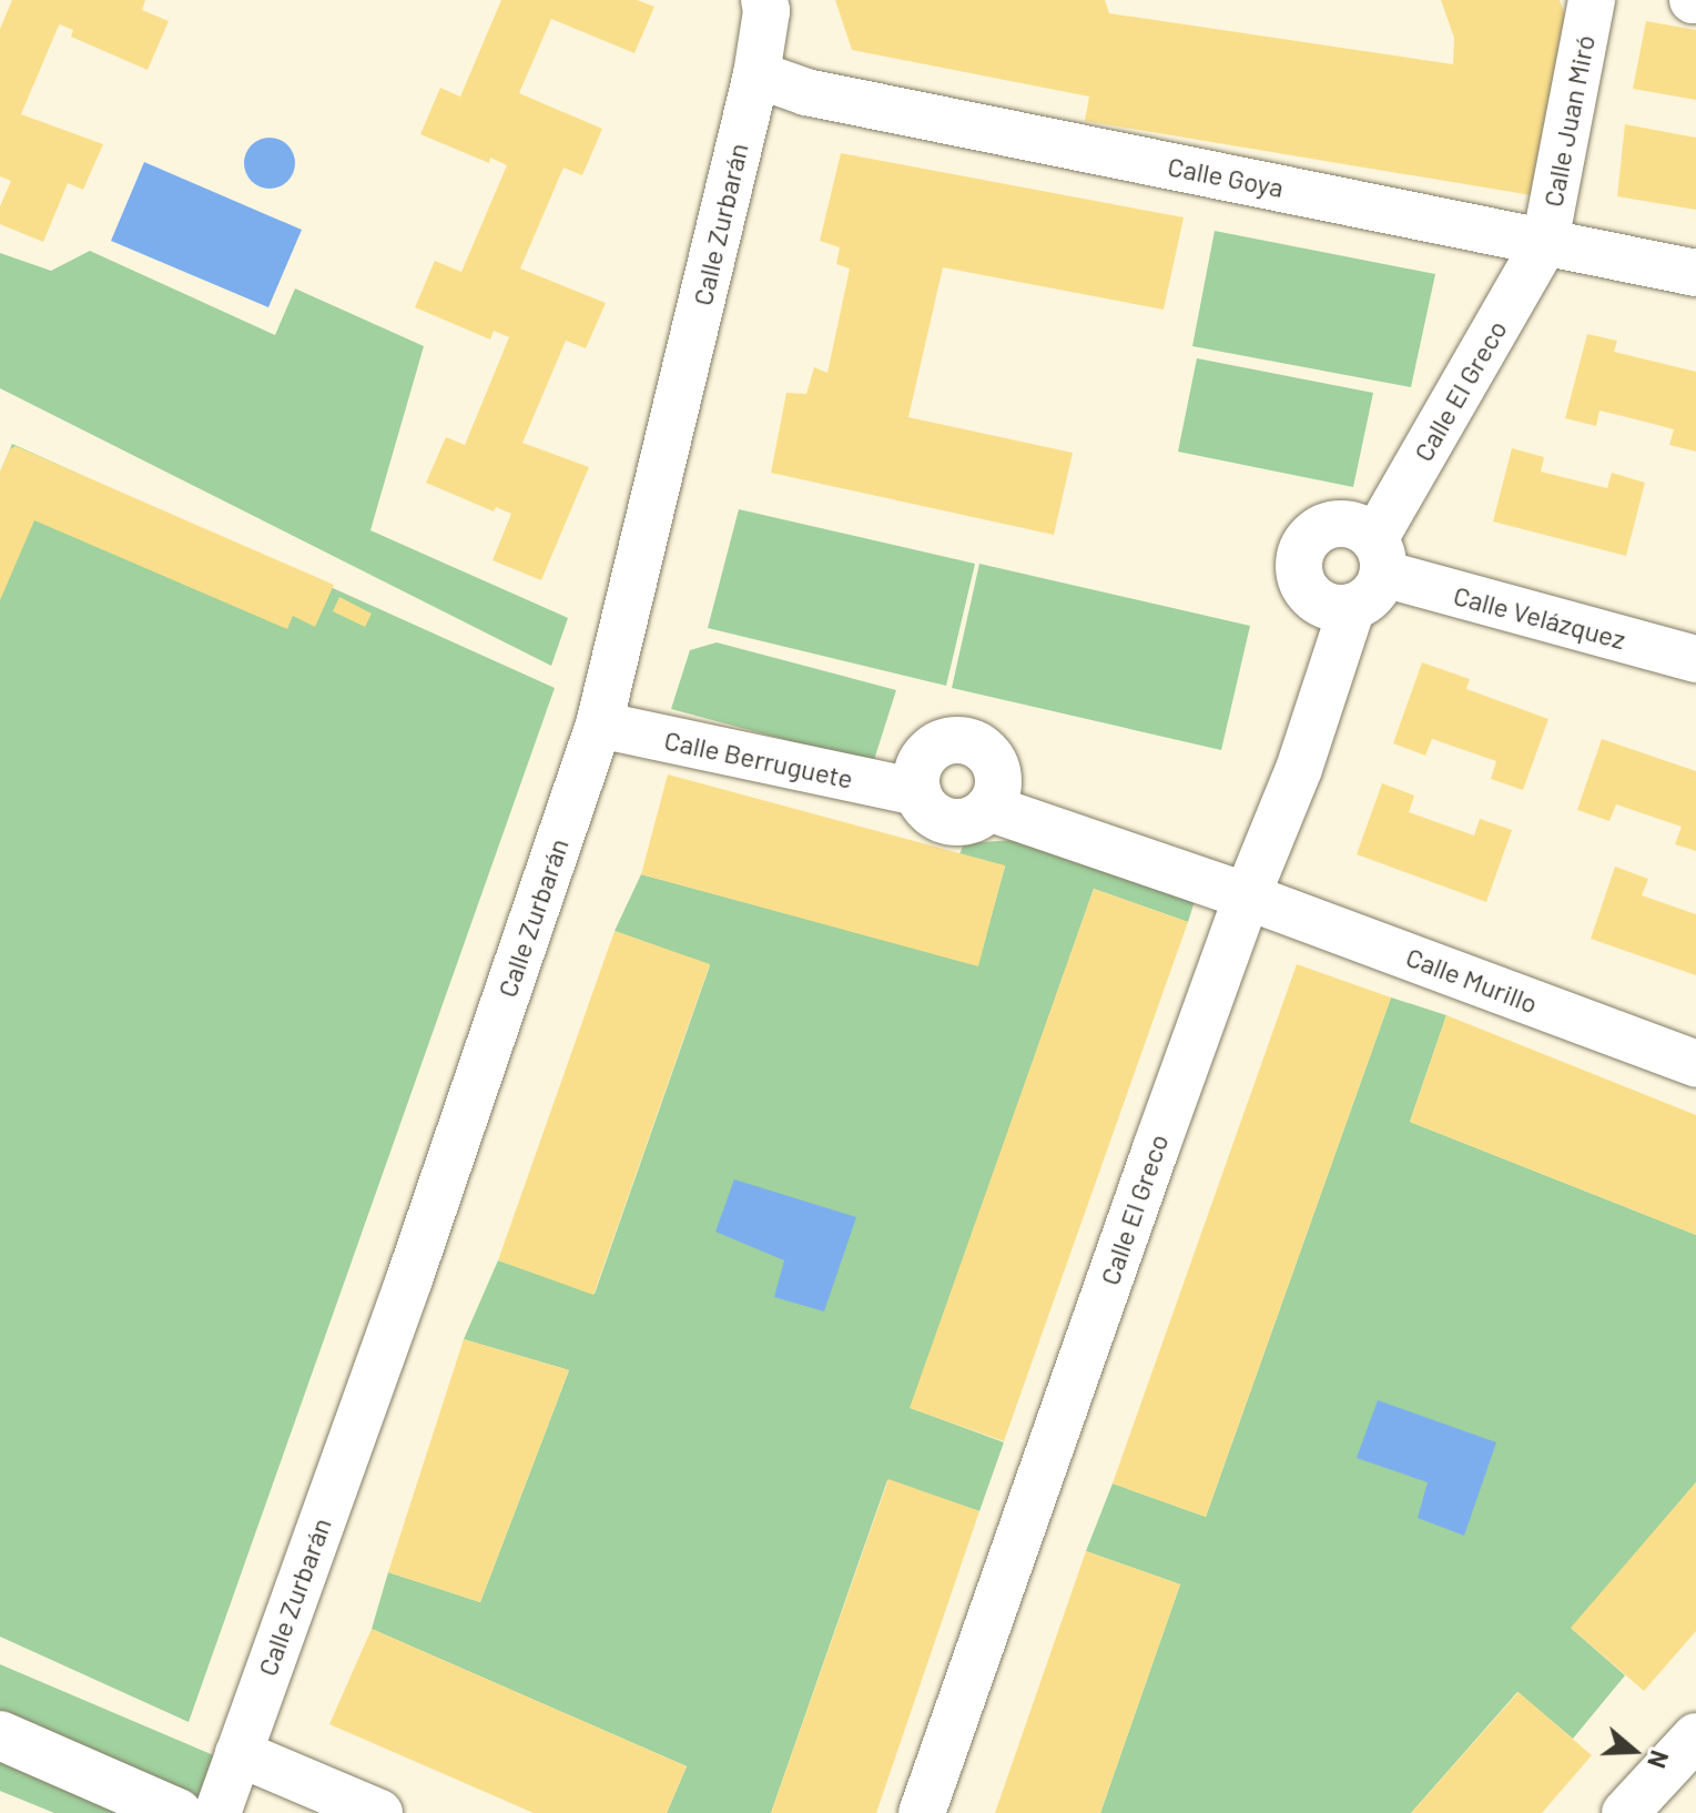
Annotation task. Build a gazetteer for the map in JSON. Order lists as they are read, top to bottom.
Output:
{
  "streets": {
    "street": [
      "Calle Juan Miró",
      "Calle Goya",
      "Calle Zurbarán",
      "Calle El Greco",
      "Calle Velázquez",
      "Calle Berruguete",
      "Calle Murillo"
    ]
  },
  "crossings": [
    ["Calle Juan Miró", "Calle Goya"],
    ["Calle Juan Miró", "Calle El Greco"],
    ["Calle Goya", "Calle Zurbarán"],
    ["Calle Goya", "Calle El Greco"],
    ["Calle Zurbarán", "Calle Berruguete"],
    ["Calle El Greco", "Calle Velázquez"],
    ["Calle El Greco", "Calle Murillo"]
  ],
  "north": "right"
}
